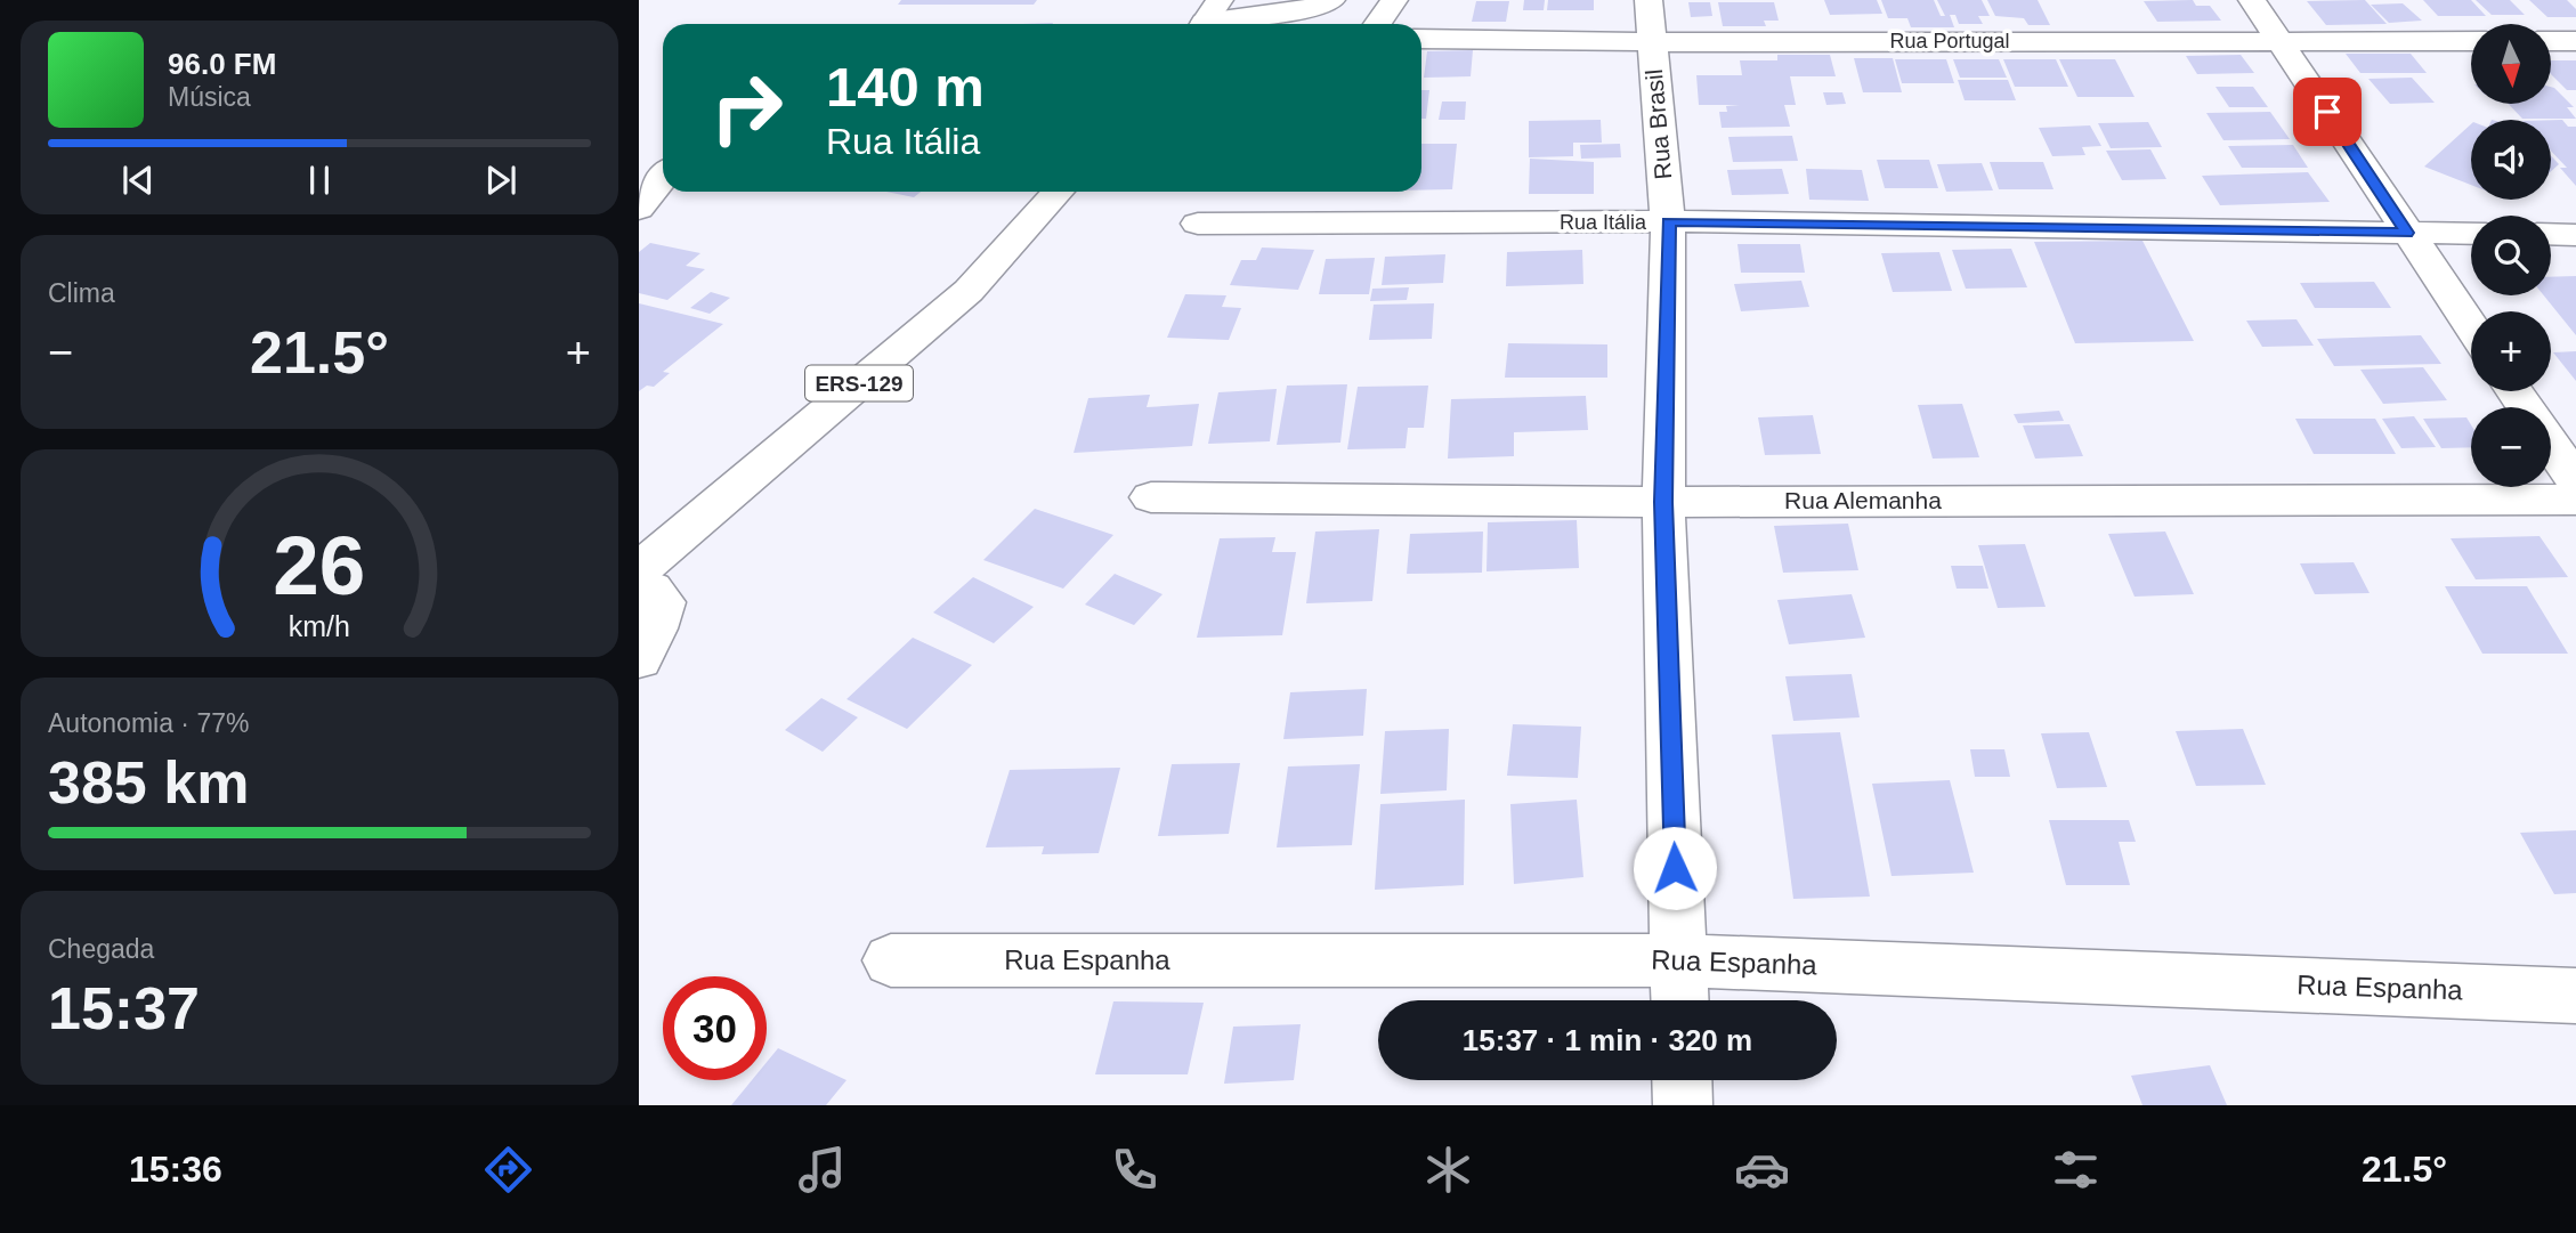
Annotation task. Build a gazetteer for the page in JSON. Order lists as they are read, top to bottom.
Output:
{
  "streets": {
    "street": [
      "Rua Portugal",
      "Rua Brasil",
      "Rua Itália",
      "ERS-129",
      "Rua Alemanha",
      "Rua Espanha"
    ]
  },
  "crossings": [
    ["Rua Portugal", "Rua Brasil"],
    ["Rua Brasil", "Rua Itália"],
    ["Rua Brasil", "Rua Alemanha"],
    ["Rua Brasil", "Rua Espanha"]
  ],
  "north": "bottom",
  "page": {
    "map_buttons": ["+", "−"],
    "turn": ["140 m", "Rua Itália"],
    "song": ["96.0 FM", "Música"],
    "tile": [
      "Clima",
      ["Autonomia · 77%", "385 km"],
      ["Chegada", "15:37"]
    ],
    "heat": ["−", "21.5°", "+"],
    "limit": "30",
    "trip": "15:37 · 1 min · 320 m",
    "tabs": ["15:36", "21.5°"],
    "gauge": ["26", "km/h"]
  }
}
